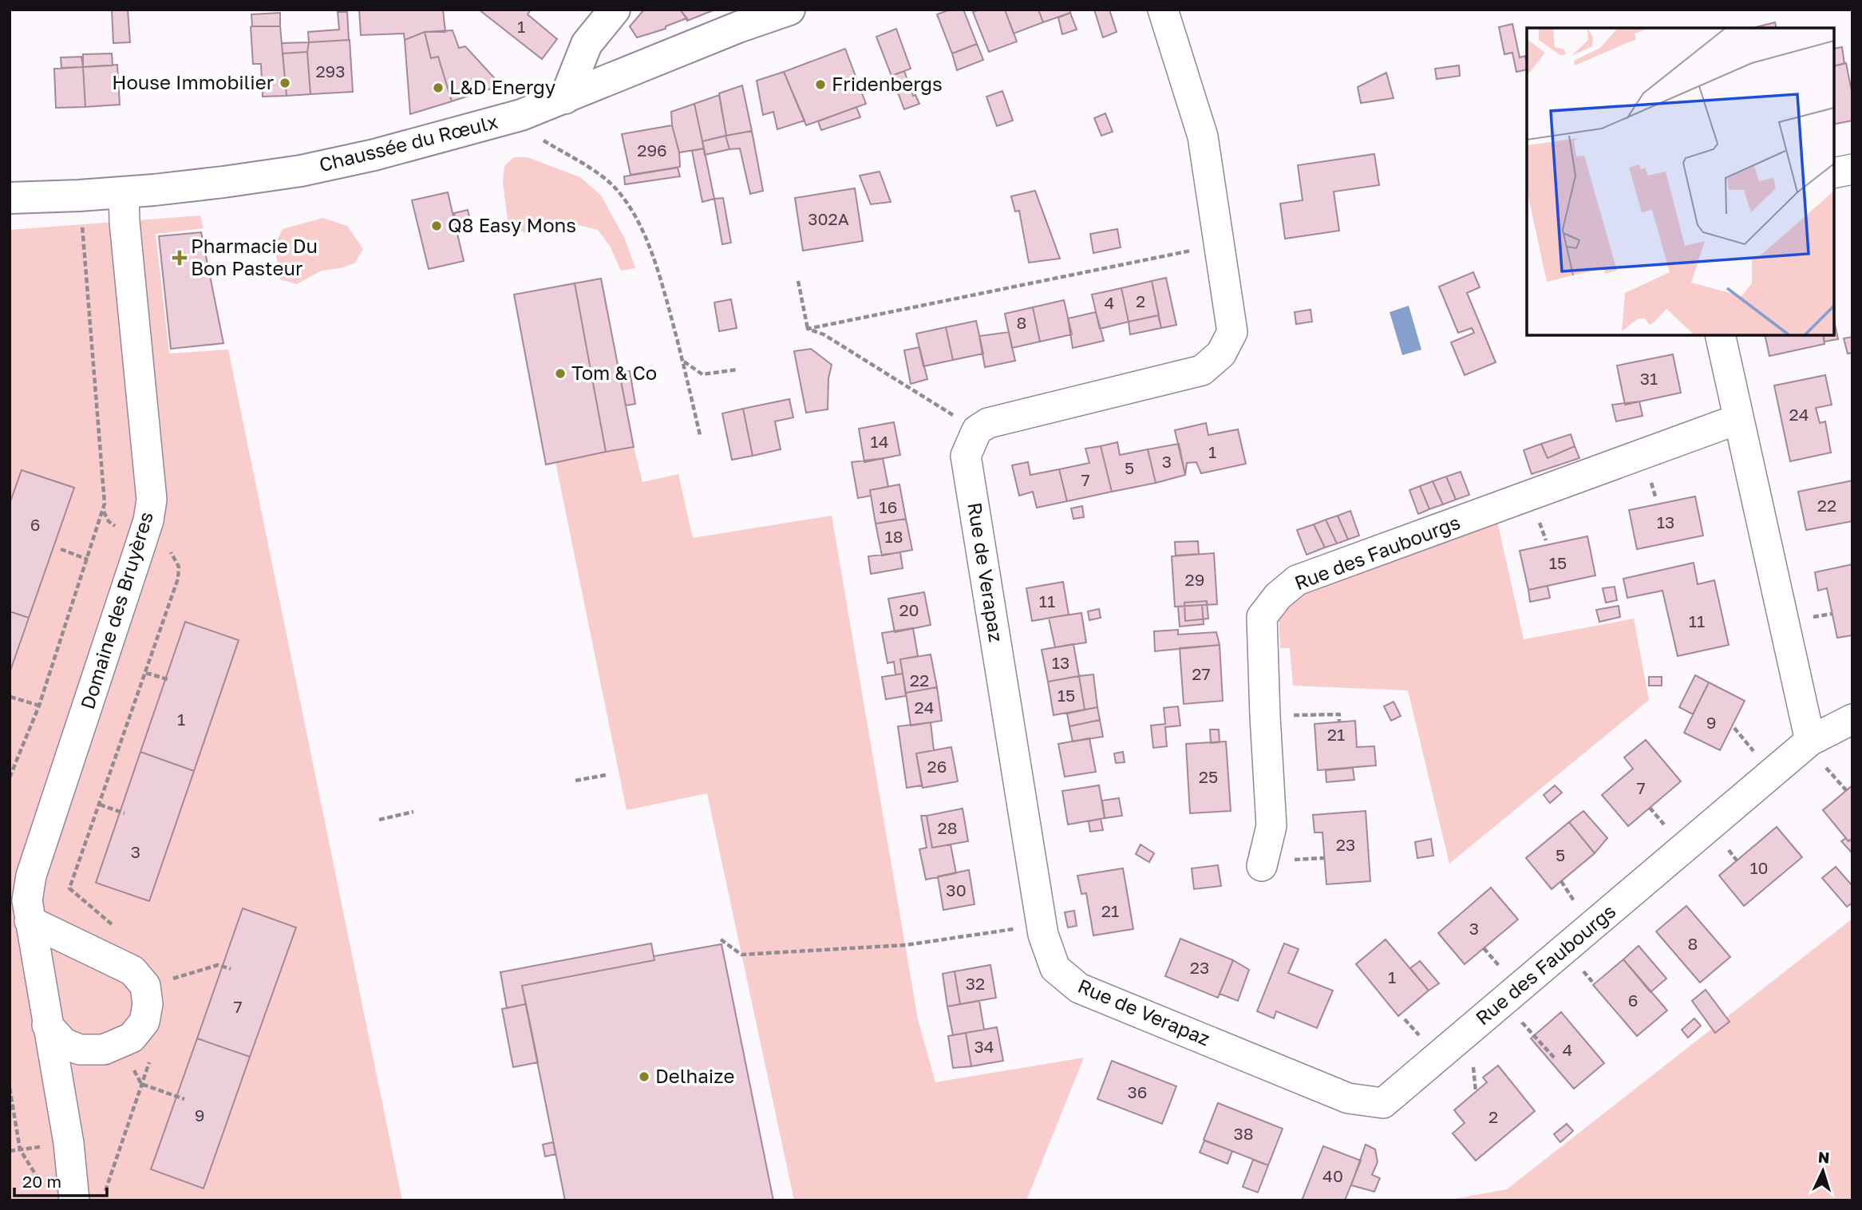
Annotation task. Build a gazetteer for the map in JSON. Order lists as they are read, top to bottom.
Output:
{
  "streets": {
    "main road": ["Chaussée du Rœulx"],
    "street": ["Rue des Faubourgs", "Rue de Verapaz", "Domaine des Bruyères"]
  },
  "crossings": [
    ["Chaussée du Rœulx", "Domaine des Bruyères"],
    ["Rue des Faubourgs", "Rue de Verapaz"]
  ],
  "places": {
    "other": [
      "House Immobilier",
      "Fridenbergs",
      "L&D Energy",
      "Q8 Easy Mons",
      "Tom & Co",
      "Delhaize"
    ],
    "health": ["Pharmacie Du Bon Pasteur"]
  },
  "house_numbers": [
    "1",
    "293",
    "296",
    "302A",
    "2",
    "4",
    "8",
    "31",
    "24",
    "14",
    "1",
    "3",
    "5",
    "7",
    "22",
    "16",
    "13",
    "6",
    "18",
    "15",
    "29",
    "11",
    "20",
    "11",
    "13",
    "27",
    "22",
    "15",
    "24",
    "1",
    "9",
    "21",
    "26",
    "25",
    "7",
    "28",
    "23",
    "3",
    "5",
    "10",
    "30",
    "21",
    "3",
    "8",
    "23",
    "1",
    "32",
    "6",
    "7",
    "34",
    "4",
    "36",
    "9",
    "2",
    "38",
    "40"
  ],
  "scale_bar": "20 m",
  "north": "top"
}
